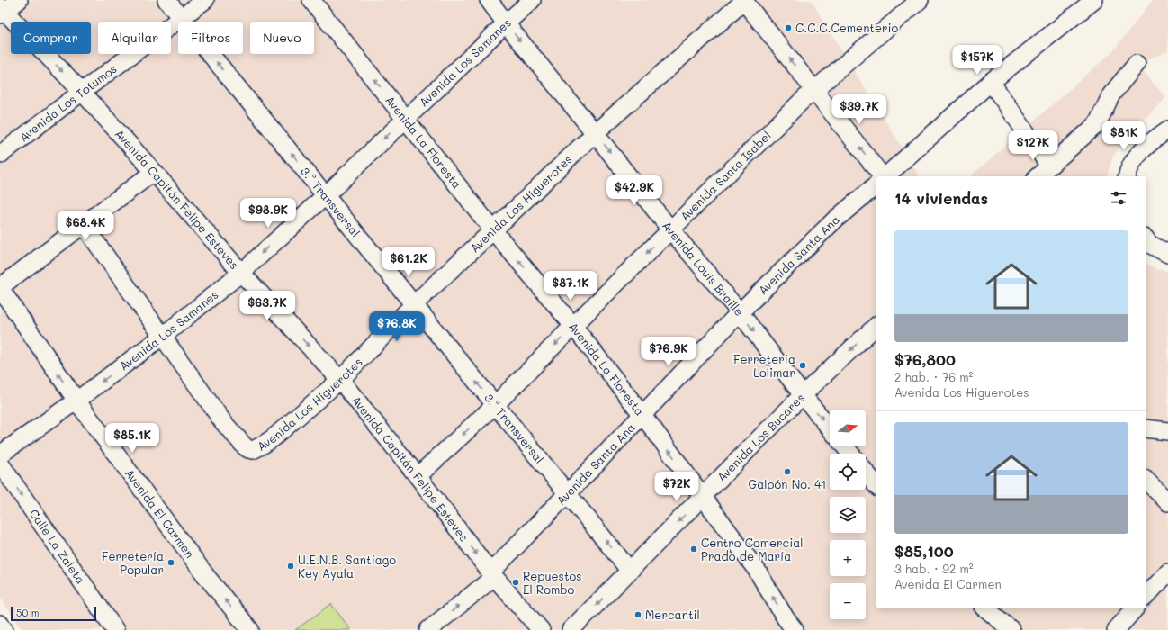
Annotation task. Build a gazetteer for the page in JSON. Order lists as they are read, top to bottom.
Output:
{
  "streets": {
    "street": [
      "Avenida Los Samanes",
      "Avenida Los Totumos",
      "Avenida La Floresta",
      "Avenida Santa Isabel",
      "Avenida Capitán Felipe Esteves",
      "3.° Transversal",
      "Avenida Los Higuerotes",
      "Avenida Santa Ana",
      "Avenida Louis Braille",
      "Avenida Los Bucares",
      "Avenida El Carmen",
      "Calle La Zaleta"
    ]
  },
  "crossings": [
    ["Avenida Los Samanes", "Avenida La Floresta"],
    ["Avenida Los Samanes", "Avenida Capitán Felipe Esteves"],
    ["Avenida Los Samanes", "3.° Transversal"],
    ["Avenida Los Samanes", "Avenida Los Higuerotes"],
    ["Avenida Los Samanes", "Avenida Louis Braille"],
    ["Avenida Los Samanes", "Avenida El Carmen"],
    ["Avenida Los Totumos", "Avenida Capitán Felipe Esteves"],
    ["Avenida Los Totumos", "3.° Transversal"],
    ["Avenida La Floresta", "Avenida Santa Isabel"],
    ["Avenida La Floresta", "Avenida Los Higuerotes"],
    ["Avenida La Floresta", "Avenida Santa Ana"],
    ["Avenida La Floresta", "Avenida Los Bucares"],
    ["Avenida Santa Isabel", "Avenida Capitán Felipe Esteves"],
    ["Avenida Santa Isabel", "3.° Transversal"],
    ["Avenida Santa Isabel", "Avenida Louis Braille"],
    ["Avenida Capitán Felipe Esteves", "Avenida Los Higuerotes"],
    ["Avenida Capitán Felipe Esteves", "Avenida Santa Ana"],
    ["3.° Transversal", "Avenida Los Higuerotes"],
    ["3.° Transversal", "Avenida Santa Ana"],
    ["3.° Transversal", "Avenida Los Bucares"],
    ["Avenida Los Higuerotes", "Avenida Louis Braille"],
    ["Avenida Santa Ana", "Avenida Louis Braille"],
    ["Avenida Louis Braille", "Avenida Los Bucares"]
  ],
  "one_way": [
    "Avenida La Floresta",
    "Avenida Santa Isabel",
    "Avenida Capitán Felipe Esteves",
    "3.° Transversal",
    "Avenida Louis Braille",
    "Avenida Los Bucares",
    "Avenida El Carmen",
    "Calle La Zaleta"
  ],
  "places": [
    "C.C.C.Cementerio",
    "Ferretería Lolimar",
    "Galpón No. 41",
    "Centro Comercial Prado de María",
    "Ferretería Popular",
    "U.E.N.B. Santiago Key Ayala",
    "Repuestos El Rombo",
    "Mercantil"
  ],
  "scale_bar": "50 m",
  "north": "right",
  "page": {
    "chip": [
      "Comprar",
      "Alquilar",
      "Filtros",
      "Nuevo"
    ],
    "price": [
      "$157K",
      "$39.7K",
      "$81K",
      "$127K",
      "$42.9K",
      "$98.9K",
      "$68.4K",
      "$61.2K",
      "$87.1K",
      "$63.7K",
      "$76.8K",
      "$76.9K",
      "$85.1K",
      "$72K"
    ],
    "heading": "14 viviendas",
    "list": [
      {
        "name": "$76,800",
        "note": "2 hab. · 76 m² · Avenida Los Higuerotes"
      },
      {
        "name": "$85,100",
        "note": "3 hab. · 92 m² · Avenida El Carmen"
      }
    ],
    "map_buttons": ["+", "−"],
    "scale": "50 m"
  }
}
